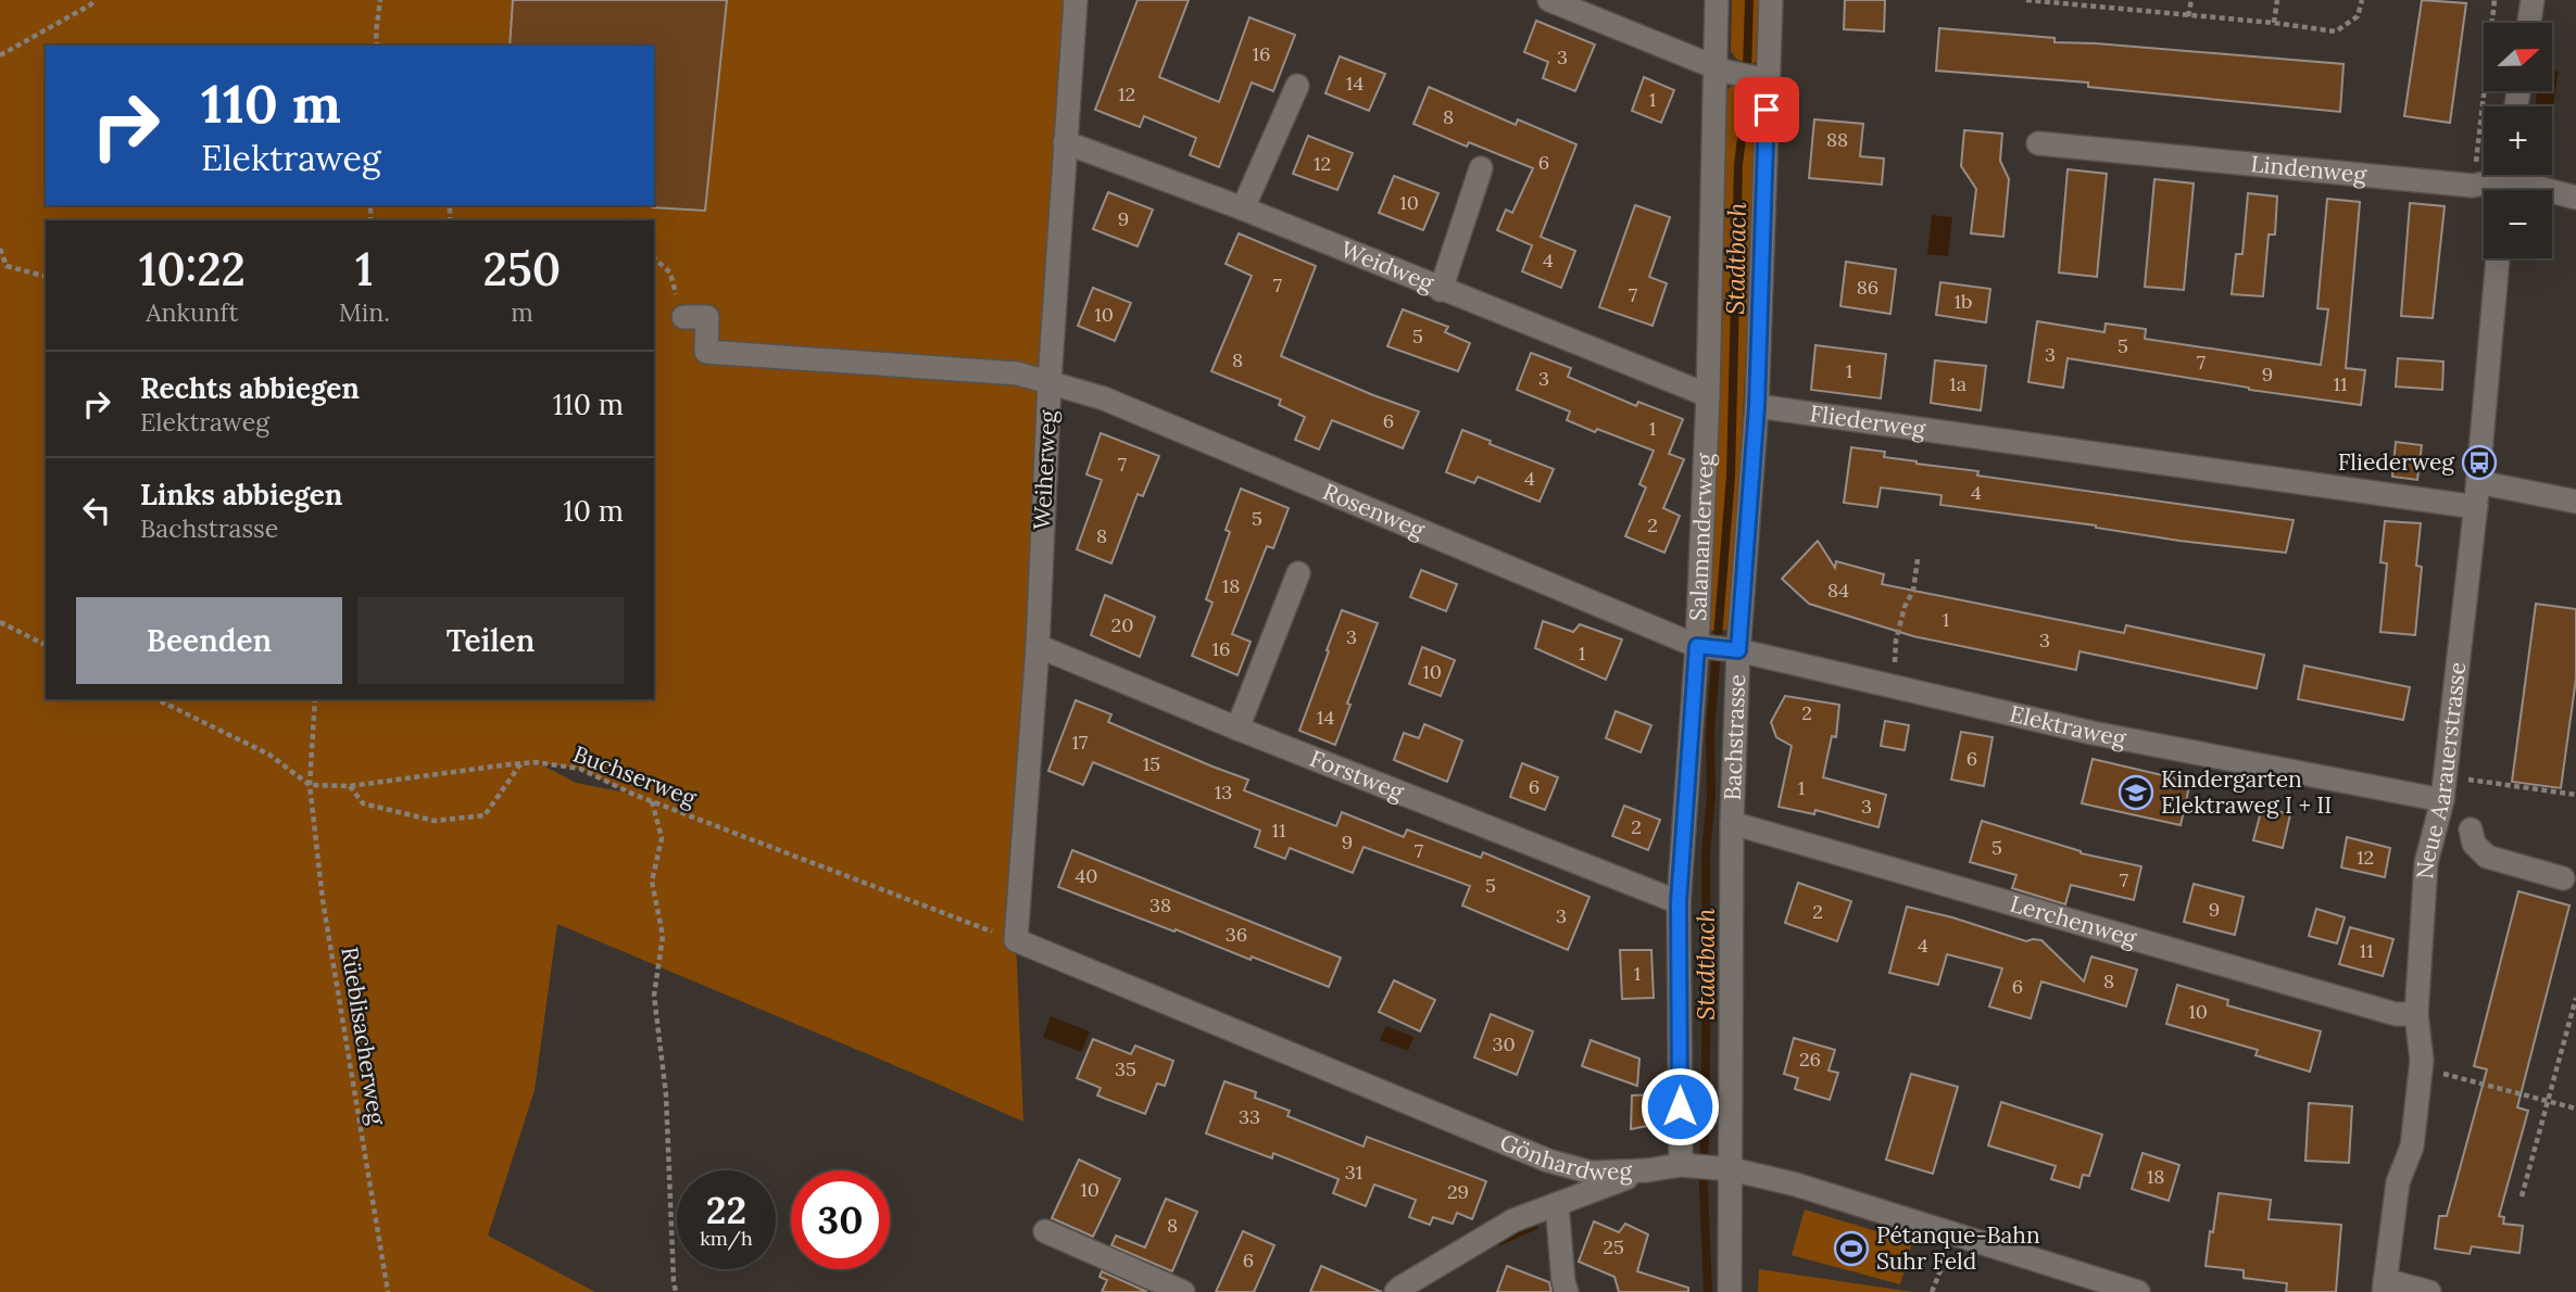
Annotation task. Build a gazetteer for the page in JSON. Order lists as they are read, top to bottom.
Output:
{
  "streets": {
    "street": [
      "Lindenweg",
      "Weidweg",
      "Fliederweg",
      "Weiherweg",
      "Rosenweg",
      "Salamanderweg",
      "Elektraweg",
      "Bachstrasse",
      "Neue Aarauerstrasse",
      "Forstweg",
      "Lerchenweg",
      "Gönhardweg"
    ],
    "path": ["Buchserweg", "Rüeblisacherweg"]
  },
  "crossings": [
    ["Weidweg", "Weiherweg"],
    ["Weidweg", "Salamanderweg"],
    ["Fliederweg", "Bachstrasse"],
    ["Fliederweg", "Neue Aarauerstrasse"],
    ["Weiherweg", "Rosenweg"],
    ["Weiherweg", "Forstweg"],
    ["Weiherweg", "Buchserweg"],
    ["Weiherweg", "Gönhardweg"],
    ["Rosenweg", "Salamanderweg"],
    ["Rosenweg", "Elektraweg"],
    ["Salamanderweg", "Elektraweg"],
    ["Salamanderweg", "Forstweg"],
    ["Salamanderweg", "Gönhardweg"],
    ["Elektraweg", "Bachstrasse"],
    ["Elektraweg", "Neue Aarauerstrasse"],
    ["Bachstrasse", "Lerchenweg"],
    ["Bachstrasse", "Gönhardweg"],
    ["Neue Aarauerstrasse", "Lerchenweg"],
    ["Buchserweg", "Rüeblisacherweg"],
    ["Buchserweg", "Gönhardweg"]
  ],
  "water": ["Stadtbach"],
  "places": {
    "bus stop": ["Fliederweg"],
    "school or university": ["Kindergarten Elektraweg I + II"],
    "sports": ["Pétanque-Bahn Suhr Feld"]
  },
  "house_numbers": [
    "16",
    "3",
    "14",
    "12",
    "1",
    "8",
    "88",
    "6",
    "12",
    "10",
    "9",
    "4",
    "7",
    "86",
    "7",
    "1b",
    "10",
    "5",
    "5",
    "3",
    "8",
    "7",
    "1",
    "9",
    "3",
    "1a",
    "11",
    "6",
    "1",
    "7",
    "4",
    "4",
    "5",
    "2",
    "8",
    "18",
    "84",
    "1",
    "20",
    "3",
    "3",
    "16",
    "1",
    "10",
    "2",
    "14",
    "17",
    "6",
    "15",
    "6",
    "1",
    "13",
    "3",
    "2",
    "11",
    "9",
    "5",
    "7",
    "12",
    "40",
    "7",
    "5",
    "38",
    "9",
    "2",
    "3",
    "36",
    "4",
    "11",
    "1",
    "8",
    "6",
    "10",
    "30",
    "26",
    "35",
    "33",
    "31",
    "18",
    "10",
    "29",
    "8",
    "25",
    "6"
  ],
  "north": "right",
  "page": {
    "map_buttons": ["+", "−"],
    "turn": ["110 m", "Elektraweg"],
    "eta": [
      "10:22",
      "Ankunft",
      "1",
      "Min.",
      "250",
      "m"
    ],
    "list": [
      {
        "name": "Rechts abbiegen",
        "note": "Elektraweg",
        "value": "110 m"
      },
      {
        "name": "Links abbiegen",
        "note": "Bachstrasse",
        "value": "10 m"
      }
    ],
    "buttons": ["Beenden", "Teilen"],
    "speed": "22 km/h",
    "limit": "30"
  }
}
